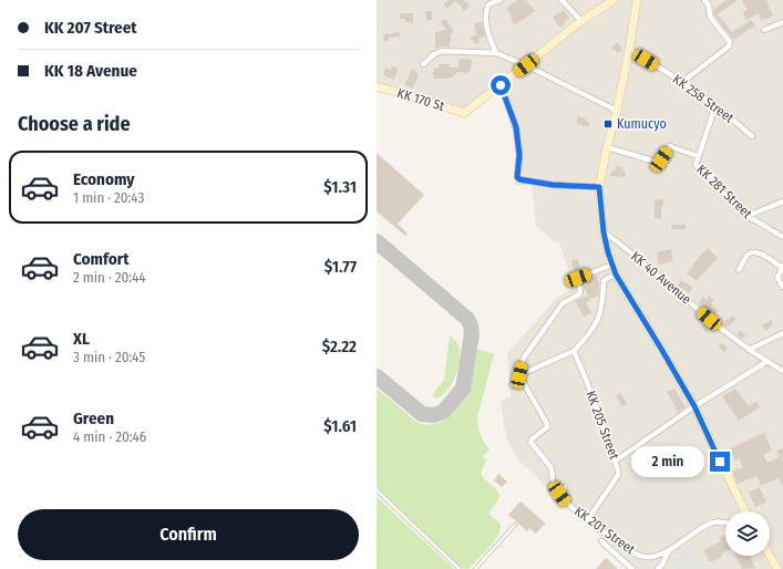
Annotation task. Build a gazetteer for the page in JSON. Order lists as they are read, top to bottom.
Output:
{
  "streets": {
    "main road": ["KK 170 St"],
    "street": [
      "KK 258 Street",
      "KK 281 Street",
      "KK 40 Avenue",
      "KK 205 Street",
      "KK 201 Street"
    ]
  },
  "crossings": [
    ["KK 258 Street", "KK 281 Street"],
    ["KK 205 Street", "KK 201 Street"]
  ],
  "places": {
    "transit": ["Kumucyo"]
  },
  "page": {
    "banner": ["KK 207 Street", "KK 18 Avenue"],
    "heading": "Choose a ride",
    "list": [
      {
        "name": "Economy",
        "note": "1 min · 20:43",
        "value": "$1.31"
      },
      {
        "name": "Comfort",
        "note": "2 min · 20:44",
        "value": "$1.77"
      },
      {
        "name": "XL",
        "note": "3 min · 20:45",
        "value": "$2.22"
      },
      {
        "name": "Green",
        "note": "4 min · 20:46",
        "value": "$1.61"
      }
    ],
    "bubble": "2 min",
    "buttons": "Confirm"
  }
}
